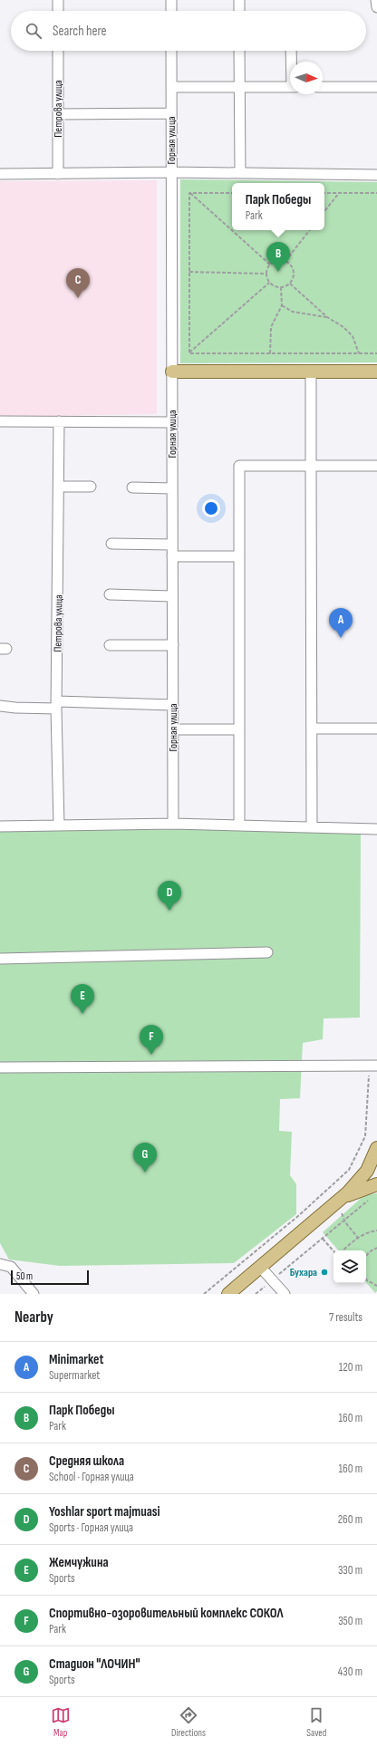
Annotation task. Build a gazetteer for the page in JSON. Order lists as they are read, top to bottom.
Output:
{
  "streets": {
    "street": ["Петрова улица", "Горная улица"]
  },
  "places": ["Бухара"],
  "scale_bar": "50 m",
  "north": "right",
  "page": {
    "search": "Search here",
    "popup": ["Парк Победы", "Park"],
    "pins": [
      "B",
      "C",
      "A",
      "D",
      "E",
      "F",
      "G"
    ],
    "scale": "50 m",
    "heading": ["Nearby", "7 results"],
    "list": [
      {
        "mark": "A",
        "name": "Minimarket",
        "note": "Supermarket",
        "value": "120 m"
      },
      {
        "mark": "B",
        "name": "Парк Победы",
        "note": "Park",
        "value": "160 m"
      },
      {
        "mark": "C",
        "name": "Средняя школа",
        "note": "School · Горная улица",
        "value": "160 m"
      },
      {
        "mark": "D",
        "name": "Yoshlar sport majmuasi",
        "note": "Sports · Горная улица",
        "value": "260 m"
      },
      {
        "mark": "E",
        "name": "Жемчужина",
        "note": "Sports",
        "value": "330 m"
      },
      {
        "mark": "F",
        "name": "Спортивно-озоровительный комплекс СОКОЛ",
        "note": "Park",
        "value": "350 m"
      },
      {
        "mark": "G",
        "name": "Стадион \"ЛОЧИН\"",
        "note": "Sports",
        "value": "430 m"
      }
    ],
    "nav": ["Map", "Directions", "Saved"]
  }
}
